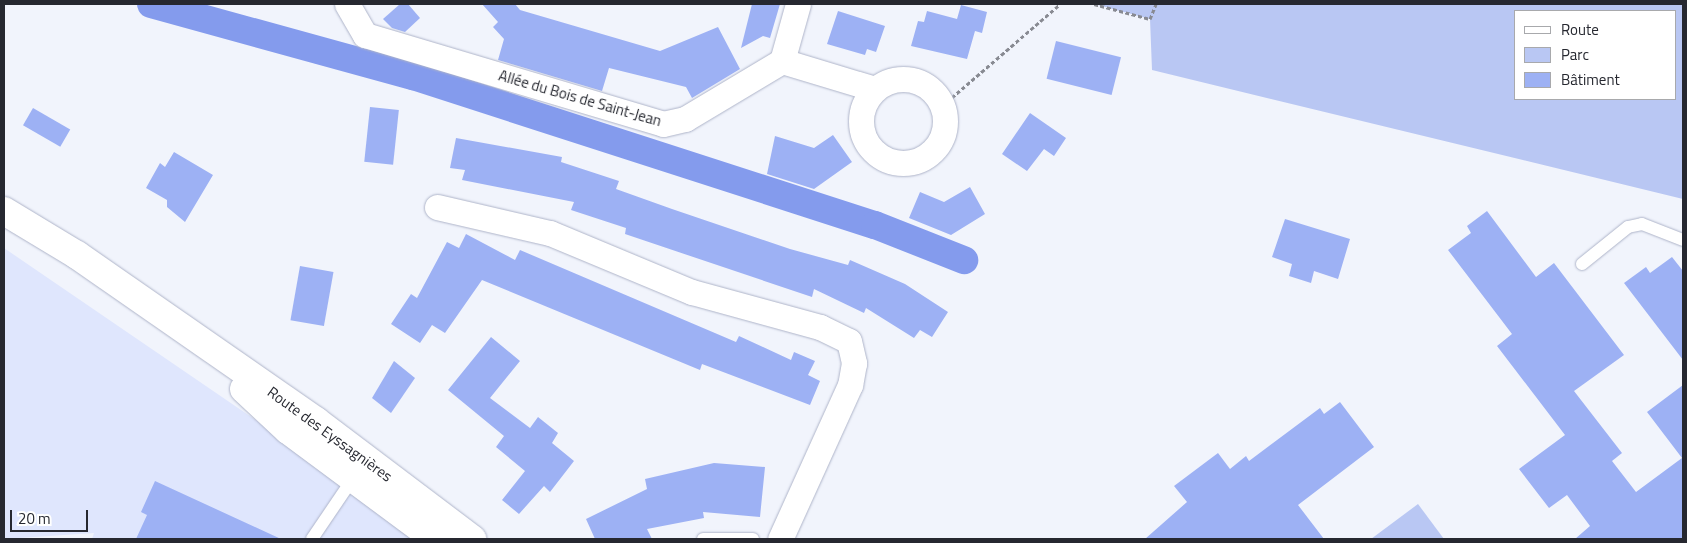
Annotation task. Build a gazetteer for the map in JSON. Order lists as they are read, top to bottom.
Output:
{
  "streets": {
    "main road": ["Route des Eyssagnières"],
    "street": ["Allée du Bois de Saint-Jean"]
  },
  "legend": ["Route", "Parc", "Bâtiment"],
  "scale_bar": "20 m"
}
